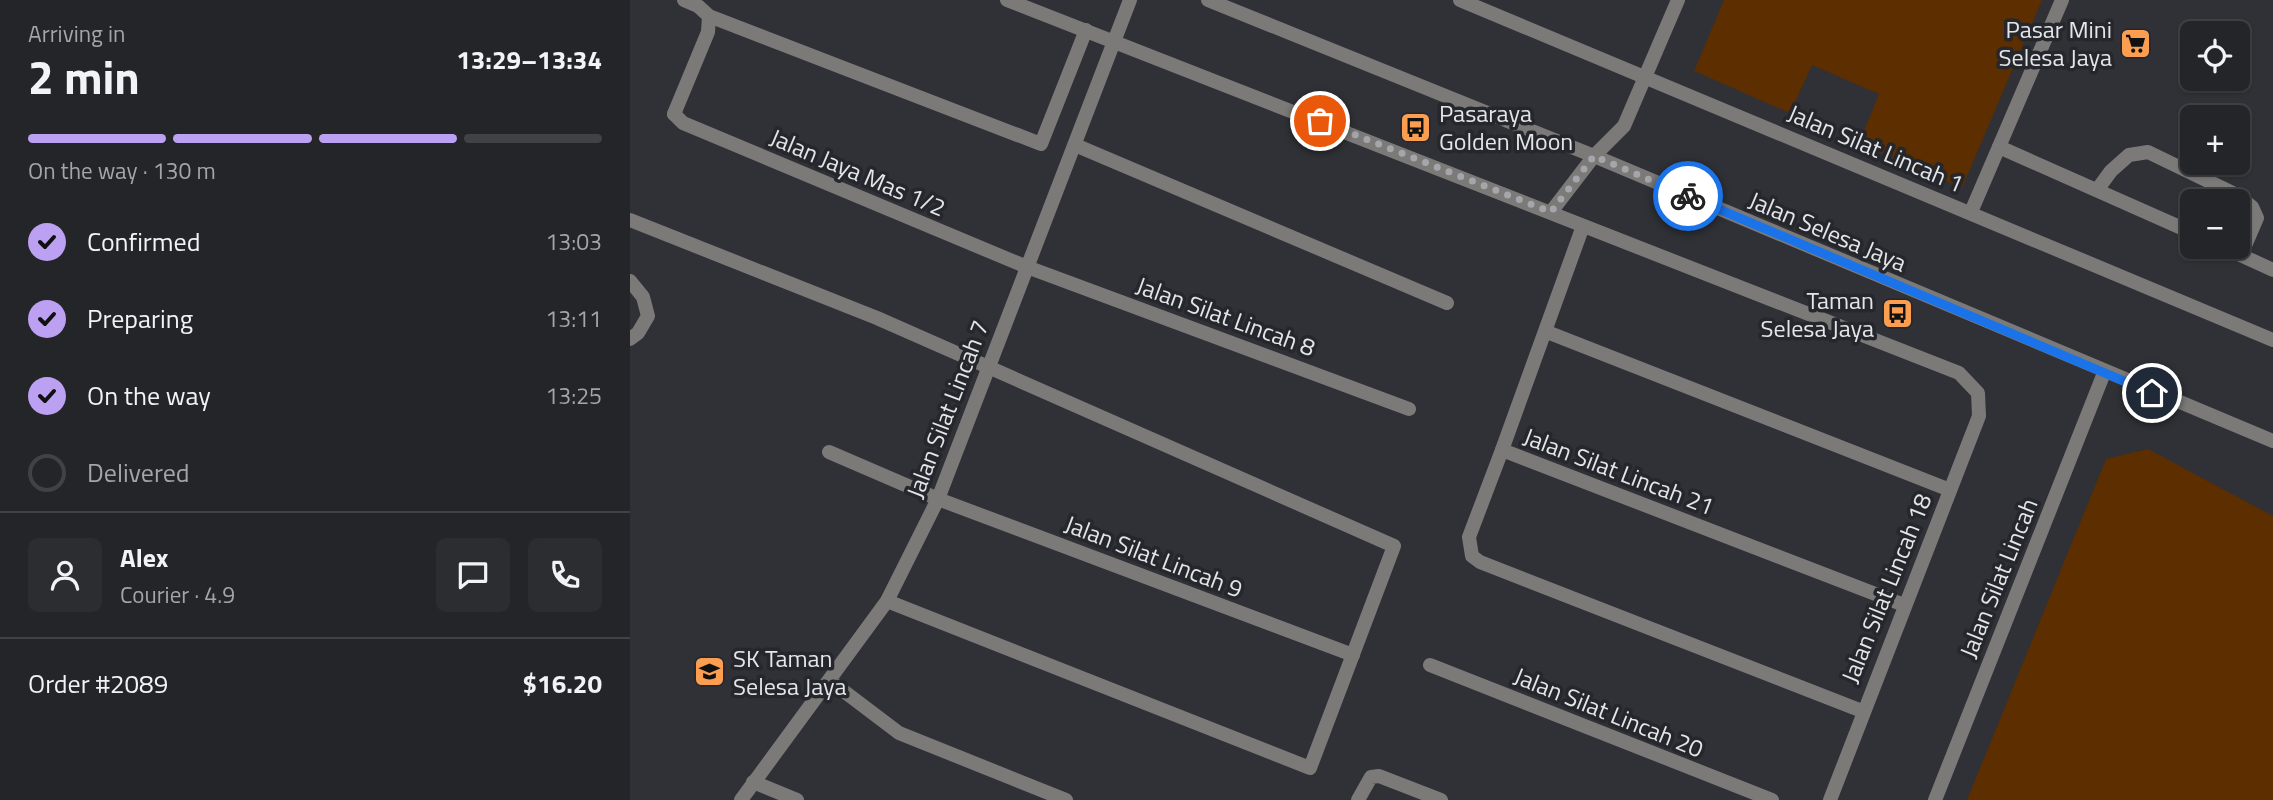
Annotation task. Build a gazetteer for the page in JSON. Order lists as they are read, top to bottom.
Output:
{
  "streets": {
    "street": [
      "Jalan Silat Lincah 1",
      "Jalan Jaya Mas 1/2",
      "Jalan Selesa Jaya",
      "Jalan Silat Lincah 8",
      "Jalan Silat Lincah 7",
      "Jalan Silat Lincah 21",
      "Jalan Silat Lincah 9",
      "Jalan Silat Lincah",
      "Jalan Silat Lincah 18",
      "Jalan Silat Lincah 20"
    ]
  },
  "crossings": [
    ["Jalan Jaya Mas 1/2", "Jalan Silat Lincah 8"],
    ["Jalan Jaya Mas 1/2", "Jalan Silat Lincah 7"],
    ["Jalan Selesa Jaya", "Jalan Silat Lincah"],
    ["Jalan Silat Lincah 8", "Jalan Silat Lincah 7"],
    ["Jalan Silat Lincah 7", "Jalan Silat Lincah 9"],
    ["Jalan Silat Lincah 21", "Jalan Silat Lincah 18"]
  ],
  "places": {
    "supermarket": ["Pasar Mini Selesa Jaya"],
    "bus stop": ["Pasaraya Golden Moon", "Taman Selesa Jaya"],
    "school or university": ["SK Taman Selesa Jaya"]
  },
  "page": {
    "heading": ["2 min", "Arriving in", "13:29–13:34"],
    "panel": [
      "Alex",
      "Courier · 4.9",
      "Order #2089",
      "$16.20"
    ],
    "map_buttons": ["+", "−"],
    "bar": "On the way · 130 m",
    "list": [
      ["Confirmed", "13:03"],
      ["Preparing", "13:11"],
      ["On the way", "13:25"],
      "Delivered"
    ]
  }
}
